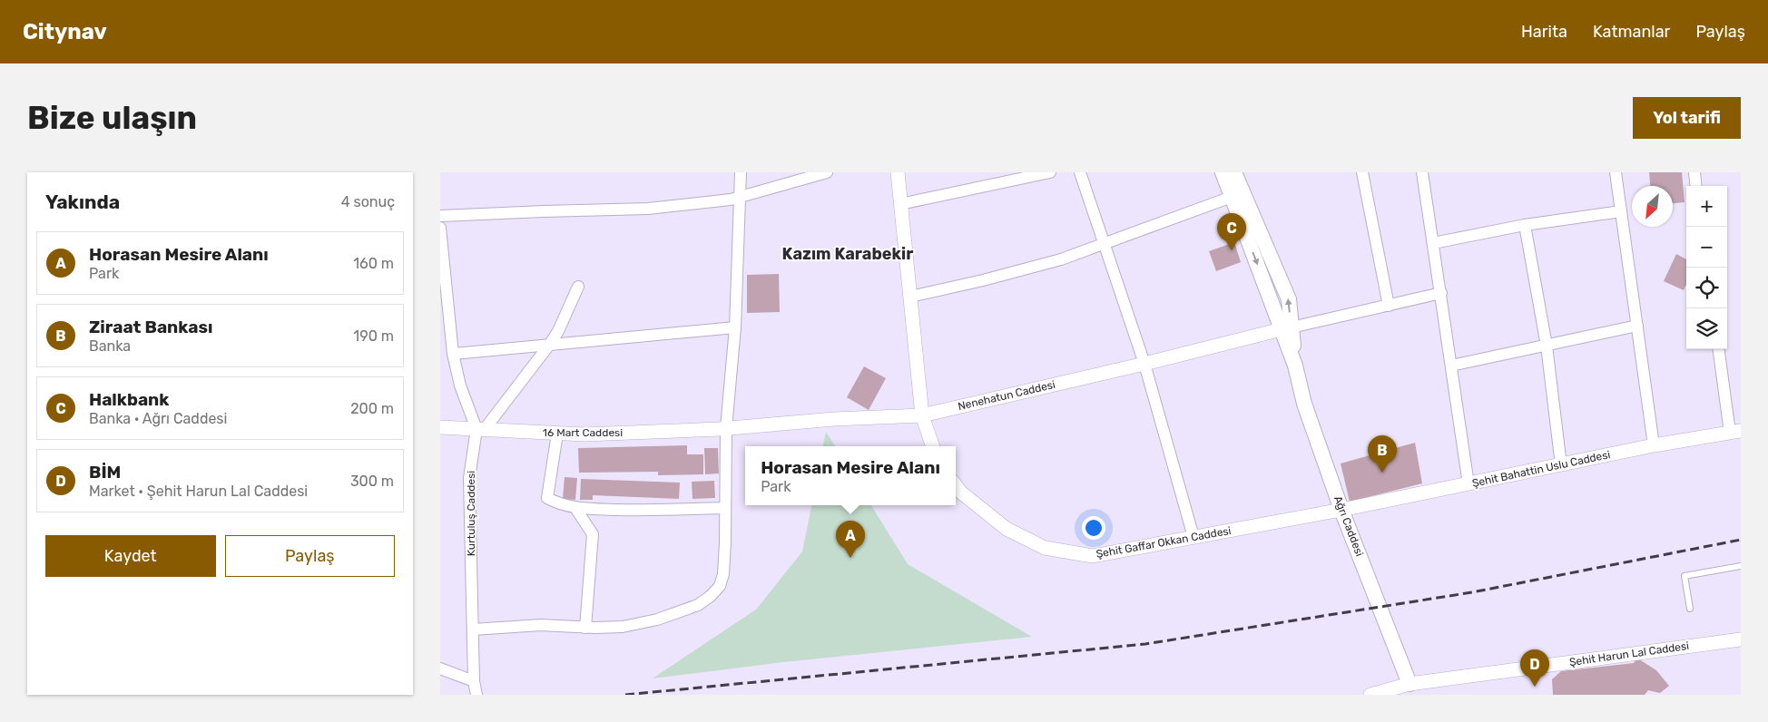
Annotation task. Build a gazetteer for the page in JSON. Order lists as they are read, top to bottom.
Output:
{
  "streets": {
    "main road": ["Ağrı Caddesi"],
    "street": [
      "Nenehatun Caddesi",
      "16 Mart Caddesi",
      "Şehit Bahattin Uslu Caddesi",
      "Kurtuluş Caddesi",
      "Şehit Gaffar Okkan Caddesi",
      "Şehit Harun Lal Caddesi"
    ]
  },
  "crossings": [
    ["Nenehatun Caddesi", "16 Mart Caddesi"],
    ["Nenehatun Caddesi", "Ağrı Caddesi"],
    ["16 Mart Caddesi", "Kurtuluş Caddesi"],
    ["Şehit Bahattin Uslu Caddesi", "Ağrı Caddesi"],
    ["Şehit Bahattin Uslu Caddesi", "Şehit Gaffar Okkan Caddesi"],
    ["Ağrı Caddesi", "Şehit Gaffar Okkan Caddesi"],
    ["Ağrı Caddesi", "Şehit Harun Lal Caddesi"]
  ],
  "districts": ["Kazım Karabekir"],
  "north": "bottom left",
  "page": {
    "header": "Citynav",
    "nav": ["Harita", "Katmanlar", "Paylaş"],
    "buttons": [
      "Yol tarifi",
      ["Kaydet", "Paylaş"]
    ],
    "title": "Bize ulaşın",
    "heading": ["Yakında", "4 sonuç"],
    "map_buttons": ["+", "−"],
    "pins": [
      "C",
      "B",
      "A",
      "D"
    ],
    "list": [
      {
        "mark": "A",
        "name": "Horasan Mesire Alanı",
        "note": "Park",
        "value": "160 m"
      },
      {
        "mark": "B",
        "name": "Ziraat Bankası",
        "note": "Banka",
        "value": "190 m"
      },
      {
        "mark": "C",
        "name": "Halkbank",
        "note": "Banka · Ağrı Caddesi",
        "value": "200 m"
      },
      {
        "mark": "D",
        "name": "BİM",
        "note": "Market · Şehit Harun Lal Caddesi",
        "value": "300 m"
      }
    ],
    "popup": ["Horasan Mesire Alanı", "Park"]
  }
}
